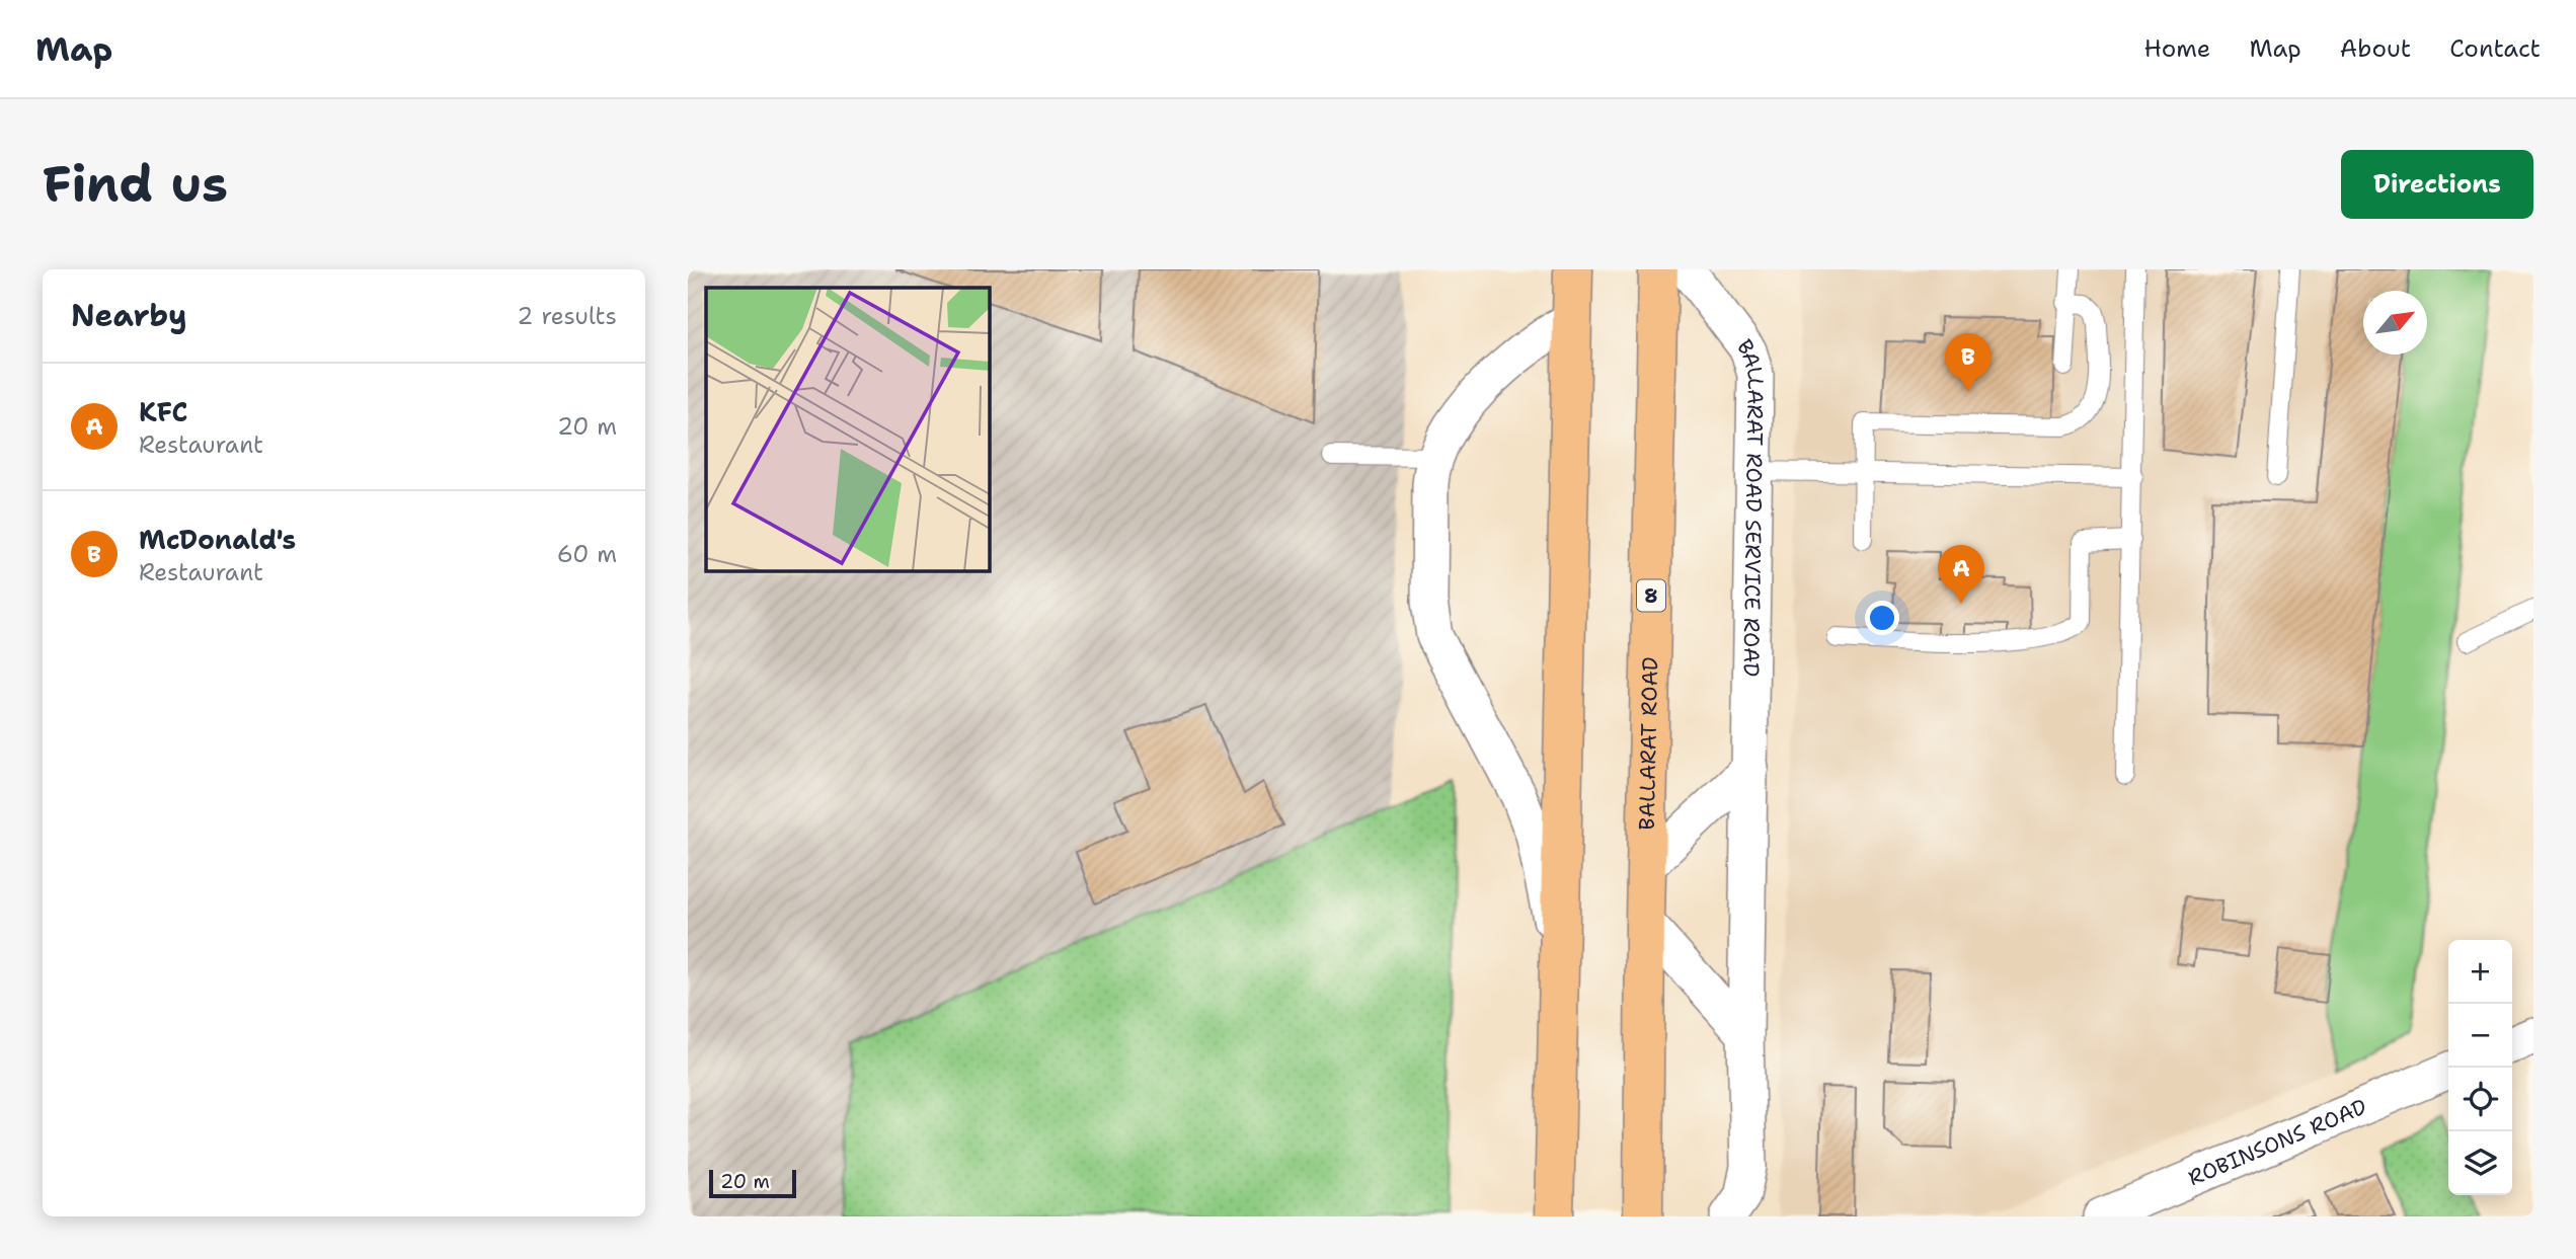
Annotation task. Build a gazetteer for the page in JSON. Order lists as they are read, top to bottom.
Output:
{
  "streets": {
    "highway": ["8", "BALLARAT ROAD"],
    "street": ["BALLARAT ROAD SERVICE ROAD", "ROBINSONS ROAD"]
  },
  "scale_bar": "20 m",
  "north": "top right",
  "page": {
    "header": "Map",
    "nav": [
      "Home",
      "Map",
      "About",
      "Contact"
    ],
    "buttons": "Directions",
    "title": "Find us",
    "heading": ["Nearby", "2 results"],
    "pins": ["B", "A"],
    "list": [
      {
        "mark": "A",
        "name": "KFC",
        "note": "Restaurant",
        "value": "20 m"
      },
      {
        "mark": "B",
        "name": "McDonald's",
        "note": "Restaurant",
        "value": "60 m"
      }
    ],
    "map_buttons": ["+", "−"],
    "scale": "20 m"
  }
}
